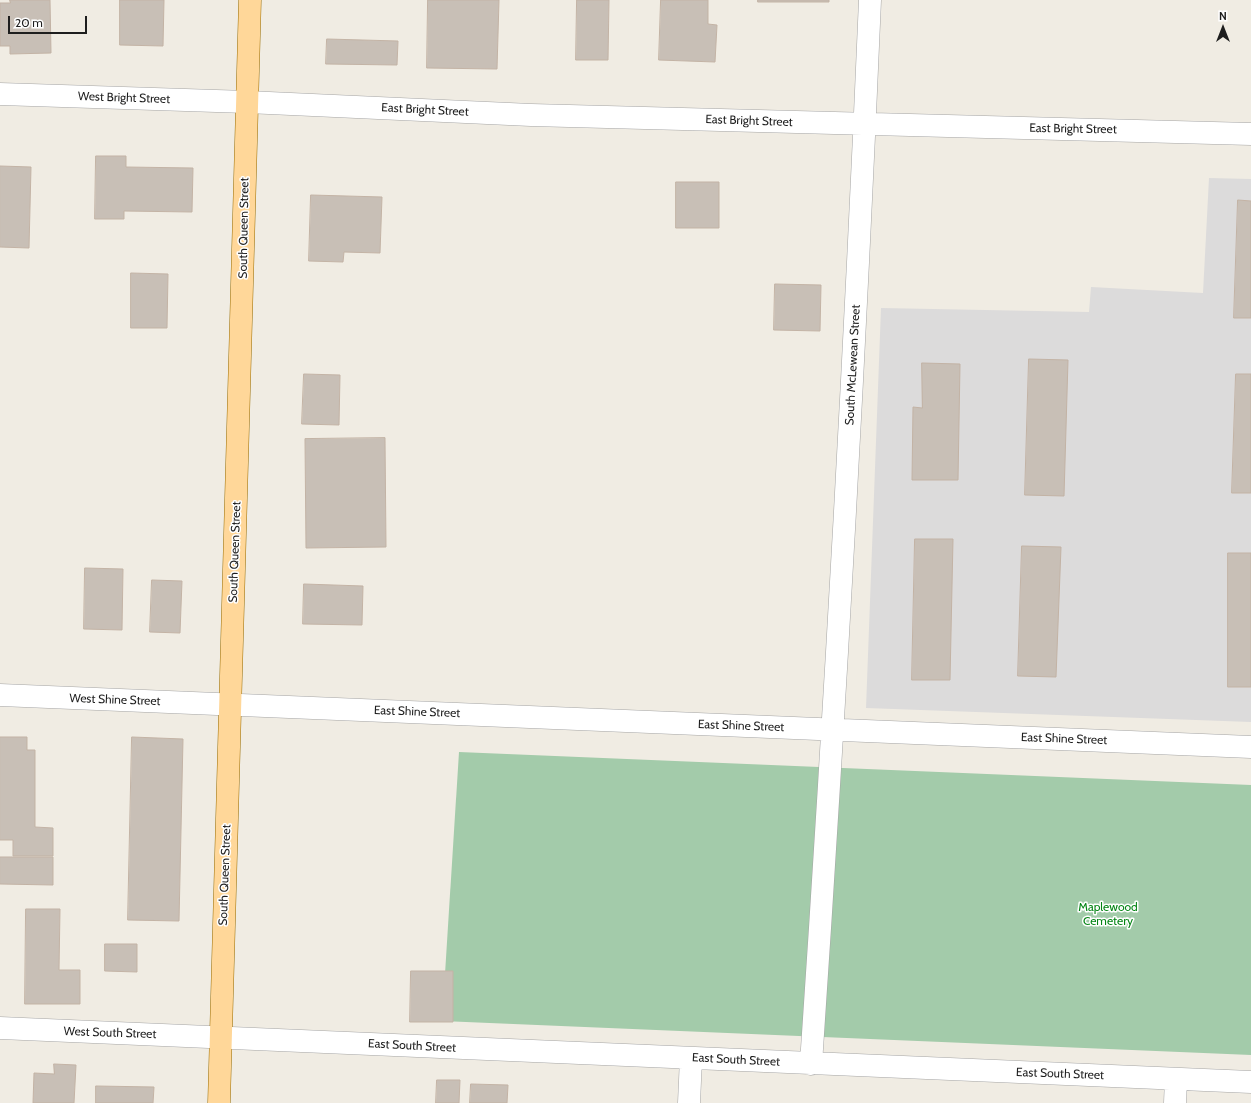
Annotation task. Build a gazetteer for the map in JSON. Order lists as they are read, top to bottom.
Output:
{
  "streets": {
    "main road": ["South Queen Street"],
    "street": [
      "West Bright Street",
      "East Bright Street",
      "South McLewean Street",
      "West Shine Street",
      "East Shine Street",
      "West South Street",
      "East South Street"
    ]
  },
  "crossings": [
    ["West Bright Street", "East Bright Street"],
    ["West Bright Street", "South Queen Street"],
    ["East Bright Street", "South Queen Street"],
    ["East Bright Street", "South McLewean Street"],
    ["South Queen Street", "West Shine Street"],
    ["South Queen Street", "East Shine Street"],
    ["South Queen Street", "West South Street"],
    ["South Queen Street", "East South Street"],
    ["South McLewean Street", "East Shine Street"],
    ["South McLewean Street", "East South Street"],
    ["West Shine Street", "East Shine Street"],
    ["West South Street", "East South Street"]
  ],
  "parks": ["Maplewood Cemetery"],
  "scale_bar": "20 m",
  "north": "top"
}
